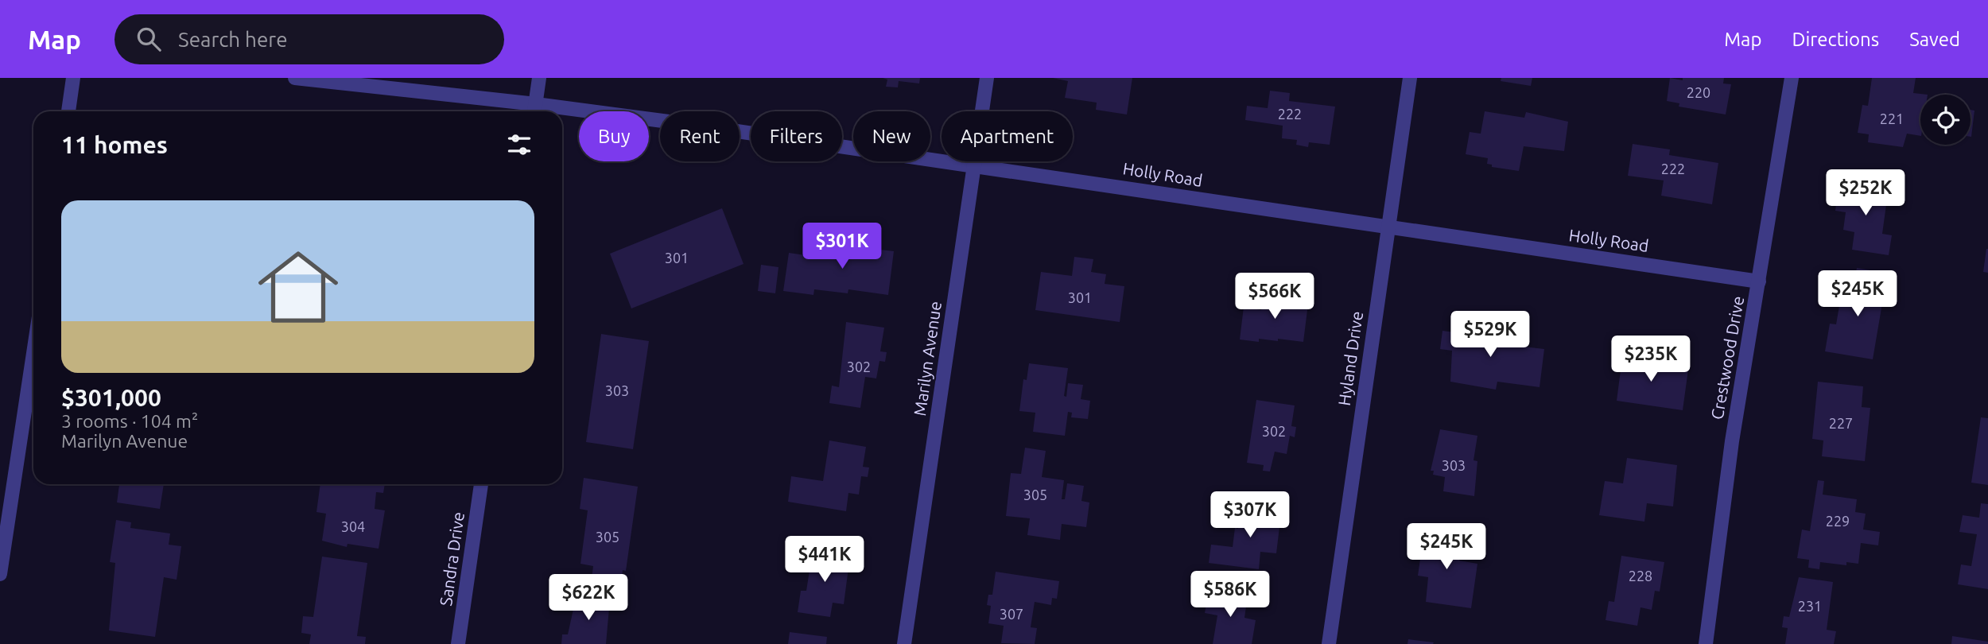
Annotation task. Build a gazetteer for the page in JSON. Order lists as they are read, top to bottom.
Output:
{
  "streets": {
    "street": [
      "Holly Road",
      "Crestwood Drive",
      "Marilyn Avenue",
      "Hyland Drive",
      "Sandra Drive"
    ]
  },
  "crossings": [
    ["Holly Road", "Crestwood Drive"],
    ["Holly Road", "Marilyn Avenue"],
    ["Holly Road", "Hyland Drive"]
  ],
  "house_numbers": [
    "220",
    "222",
    "221",
    "222",
    "301",
    "301",
    "302",
    "303",
    "227",
    "302",
    "303",
    "305",
    "229",
    "304",
    "305",
    "228",
    "231",
    "307"
  ],
  "page": {
    "header": "Map",
    "search": "Search here",
    "nav": ["Map", "Directions", "Saved"],
    "chip": [
      "Buy",
      "Rent",
      "Filters",
      "New",
      "Apartment"
    ],
    "heading": "11 homes",
    "price": [
      "$252K",
      "$301K",
      "$245K",
      "$566K",
      "$529K",
      "$235K",
      "$307K",
      "$245K",
      "$441K",
      "$586K",
      "$622K"
    ],
    "list": [
      {
        "name": "$301,000",
        "note": "3 rooms · 104 m² · Marilyn Avenue"
      }
    ]
  }
}
